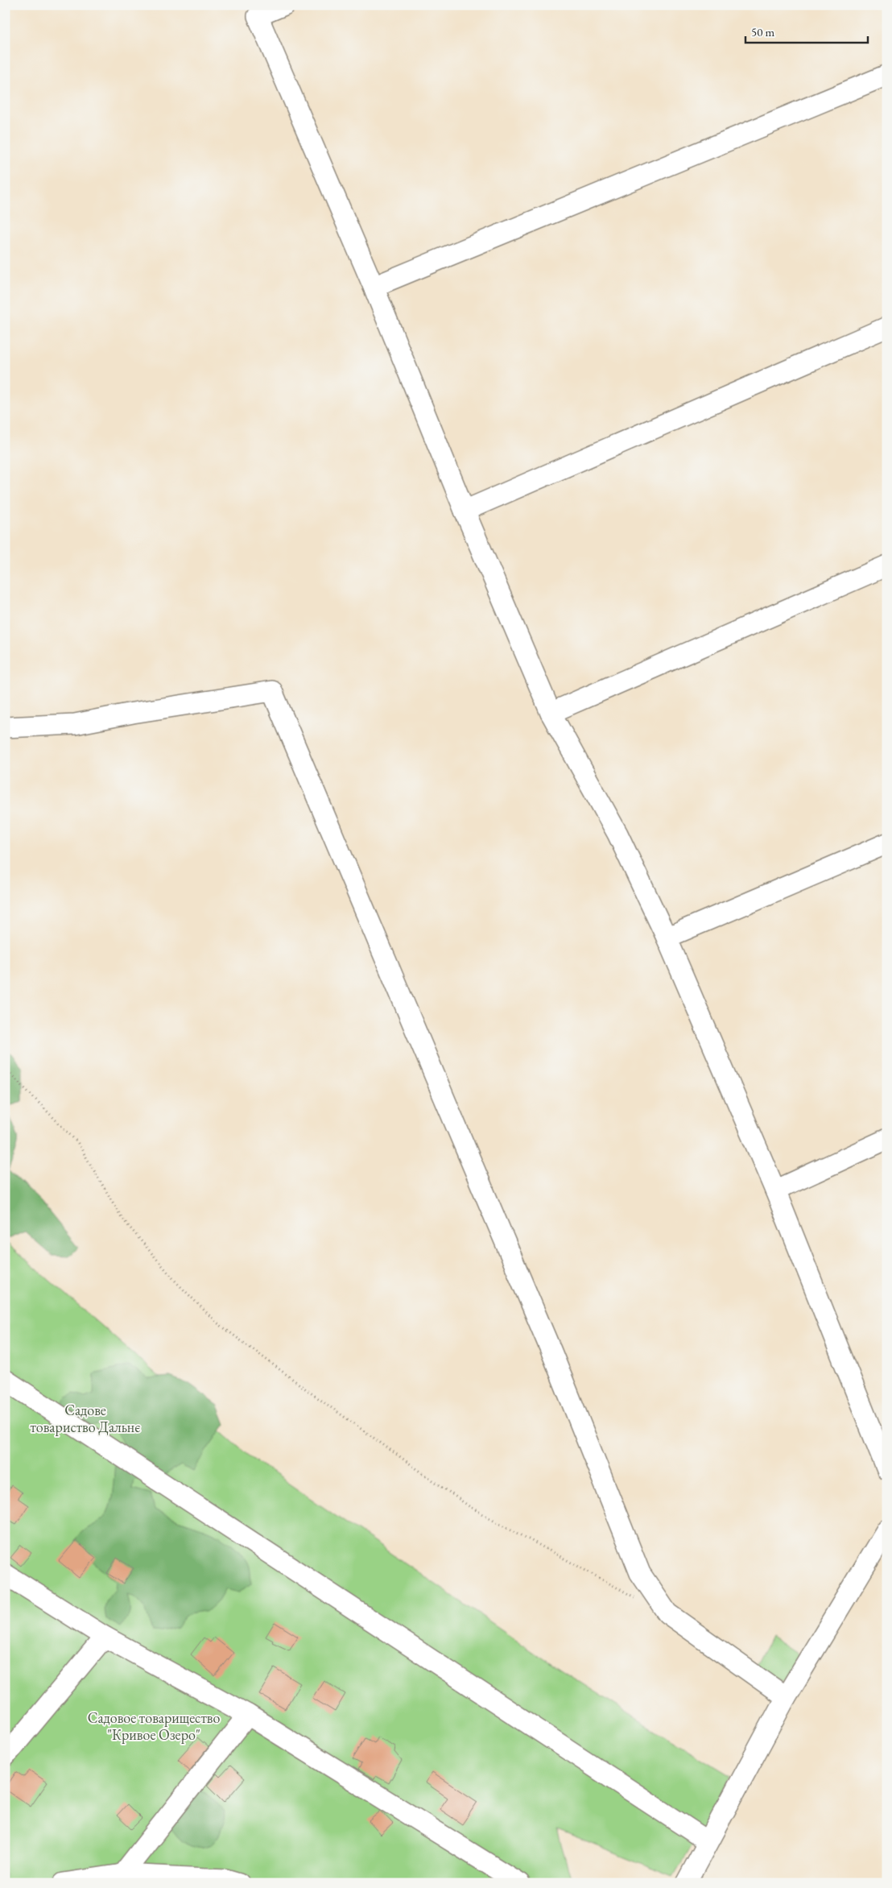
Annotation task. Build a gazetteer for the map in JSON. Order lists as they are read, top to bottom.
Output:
{
  "parks": ["Садове товариство Дальнє", "Садовое товарищество \"Кривое Озеро\""],
  "scale_bar": "50 m"
}
